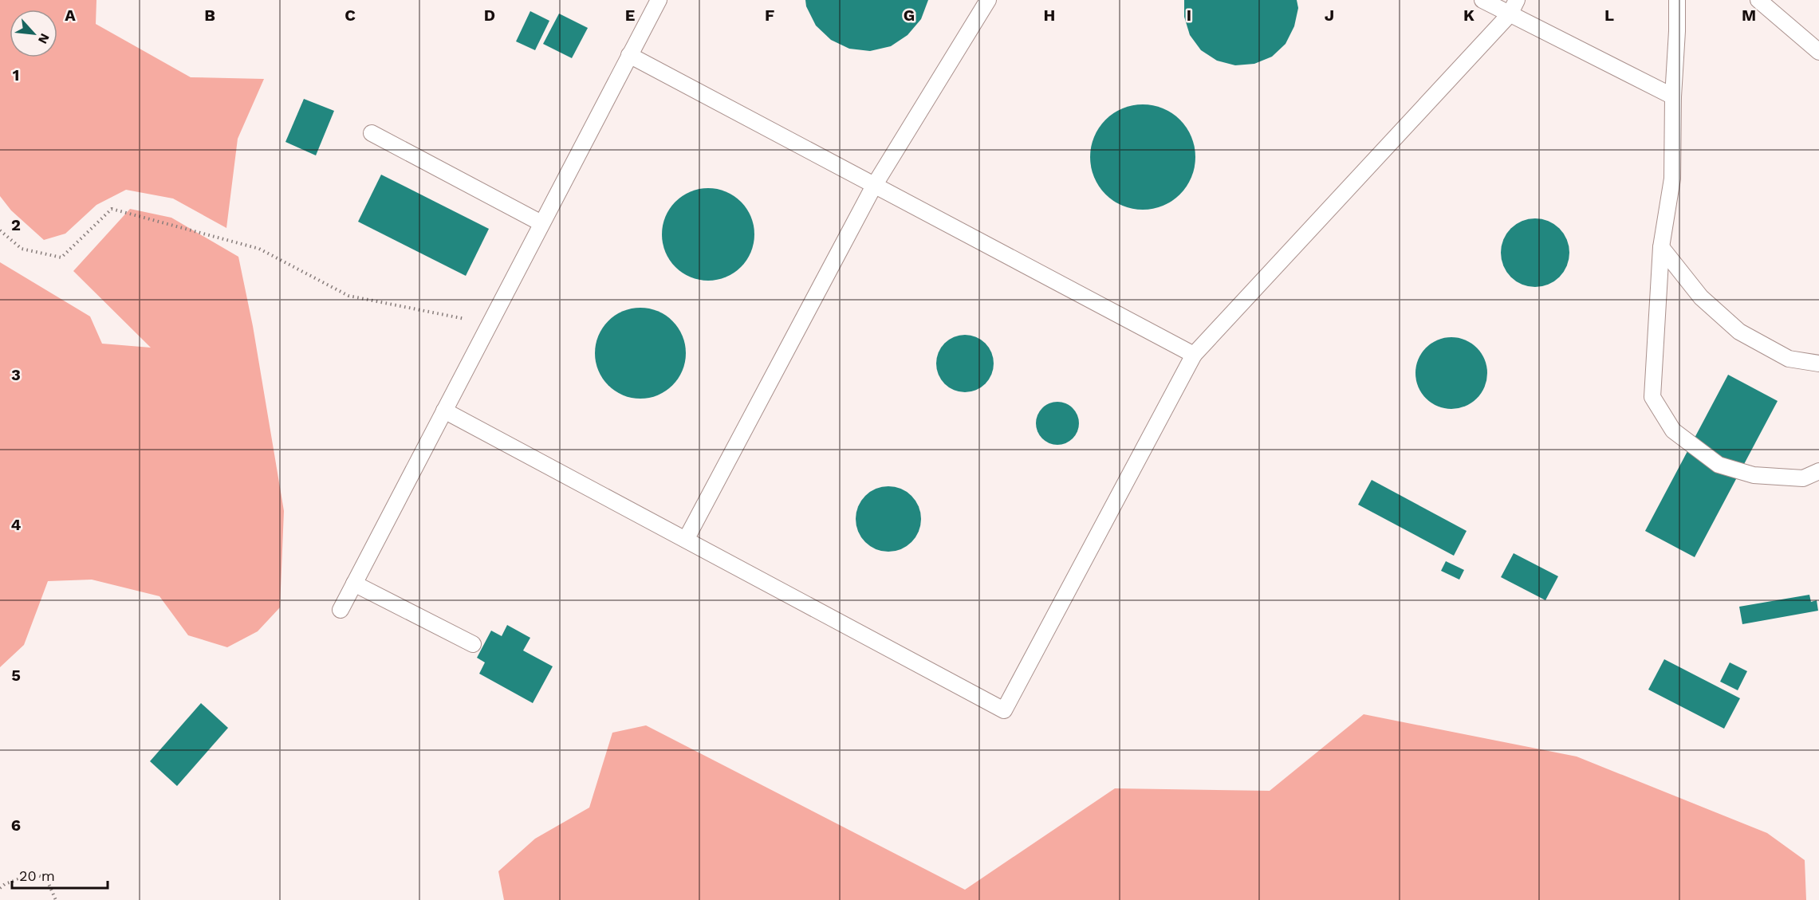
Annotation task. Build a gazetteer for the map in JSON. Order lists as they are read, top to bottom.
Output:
{
  "scale_bar": "20 m",
  "north": "bottom right",
  "grid": {
    "columns": [
      "A",
      "B",
      "C",
      "D",
      "E",
      "F",
      "G",
      "H",
      "I",
      "J",
      "K",
      "L",
      "M"
    ],
    "rows": [
      "1",
      "2",
      "3",
      "4",
      "5",
      "6"
    ]
  }
}
